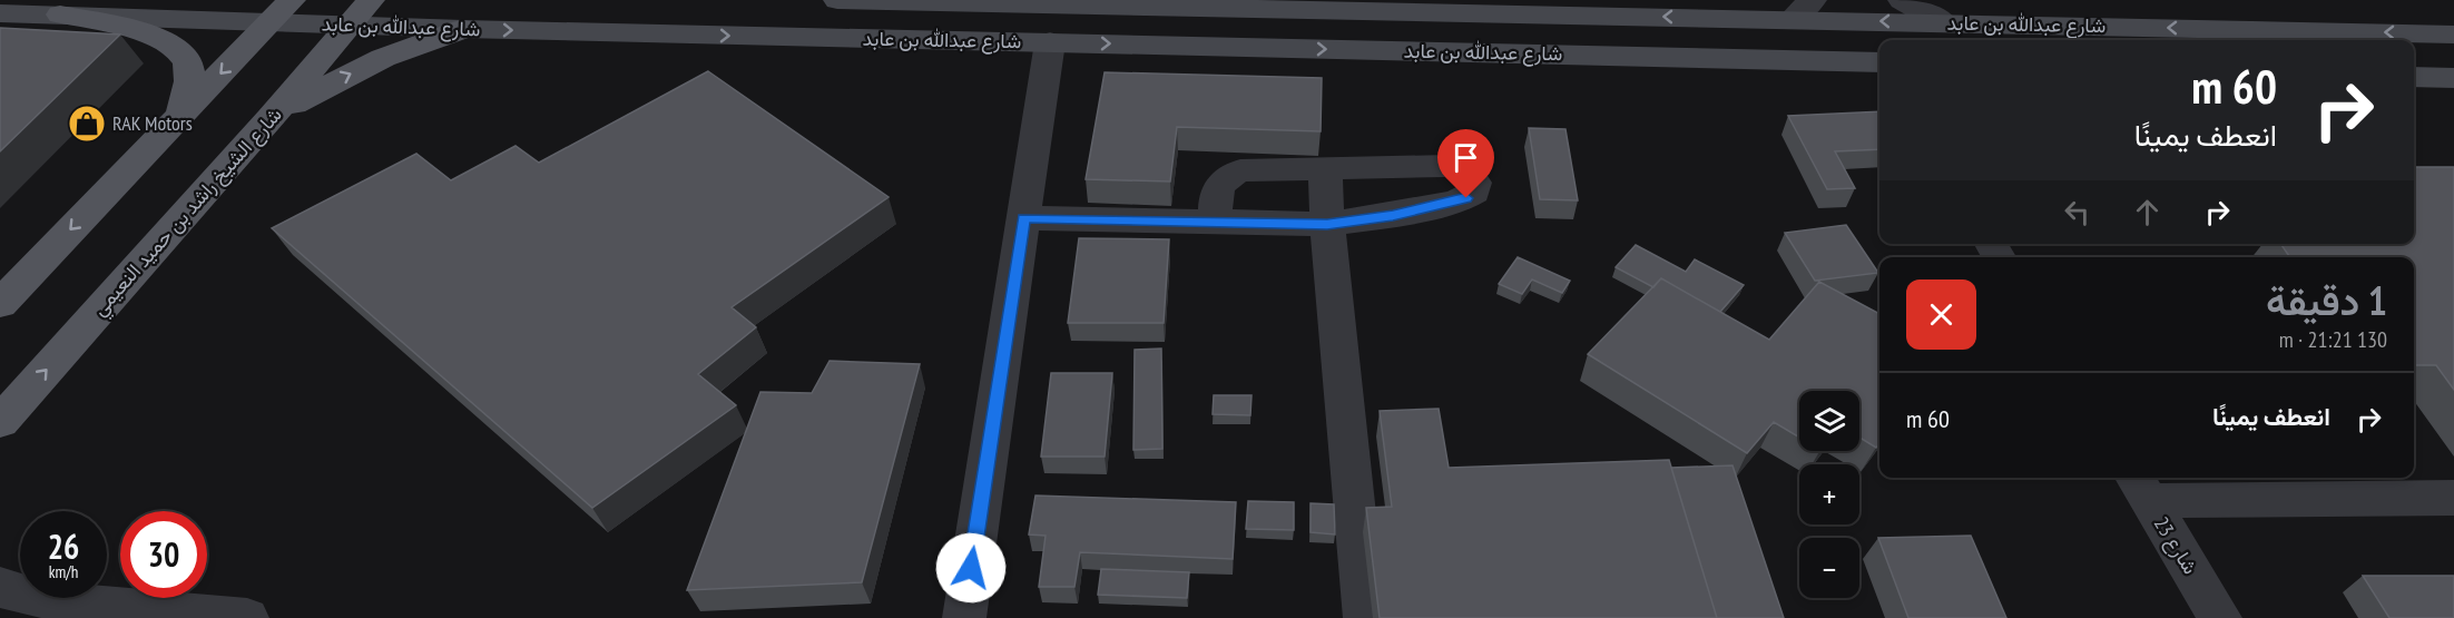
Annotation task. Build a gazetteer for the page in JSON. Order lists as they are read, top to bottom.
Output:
{
  "streets": {
    "main road": ["شارع عبدالله بن عابد", "شارع الشيخ راشد بن حميد النعيمي"],
    "street": ["شارع 23"]
  },
  "crossings": [
    ["شارع عبدالله بن عابد", "شارع الشيخ راشد بن حميد النعيمي"]
  ],
  "places": {
    "shop": ["RAK Motors"]
  },
  "page": {
    "turn": ["60 m", "انعطف يمينًا"],
    "heading": ["1 دقيقة", "130 m · 21:21"],
    "list": [
      {
        "name": "انعطف يمينًا",
        "value": "60 m"
      }
    ],
    "map_buttons": ["+", "−"],
    "speed": "26 km/h",
    "limit": "30"
  }
}
